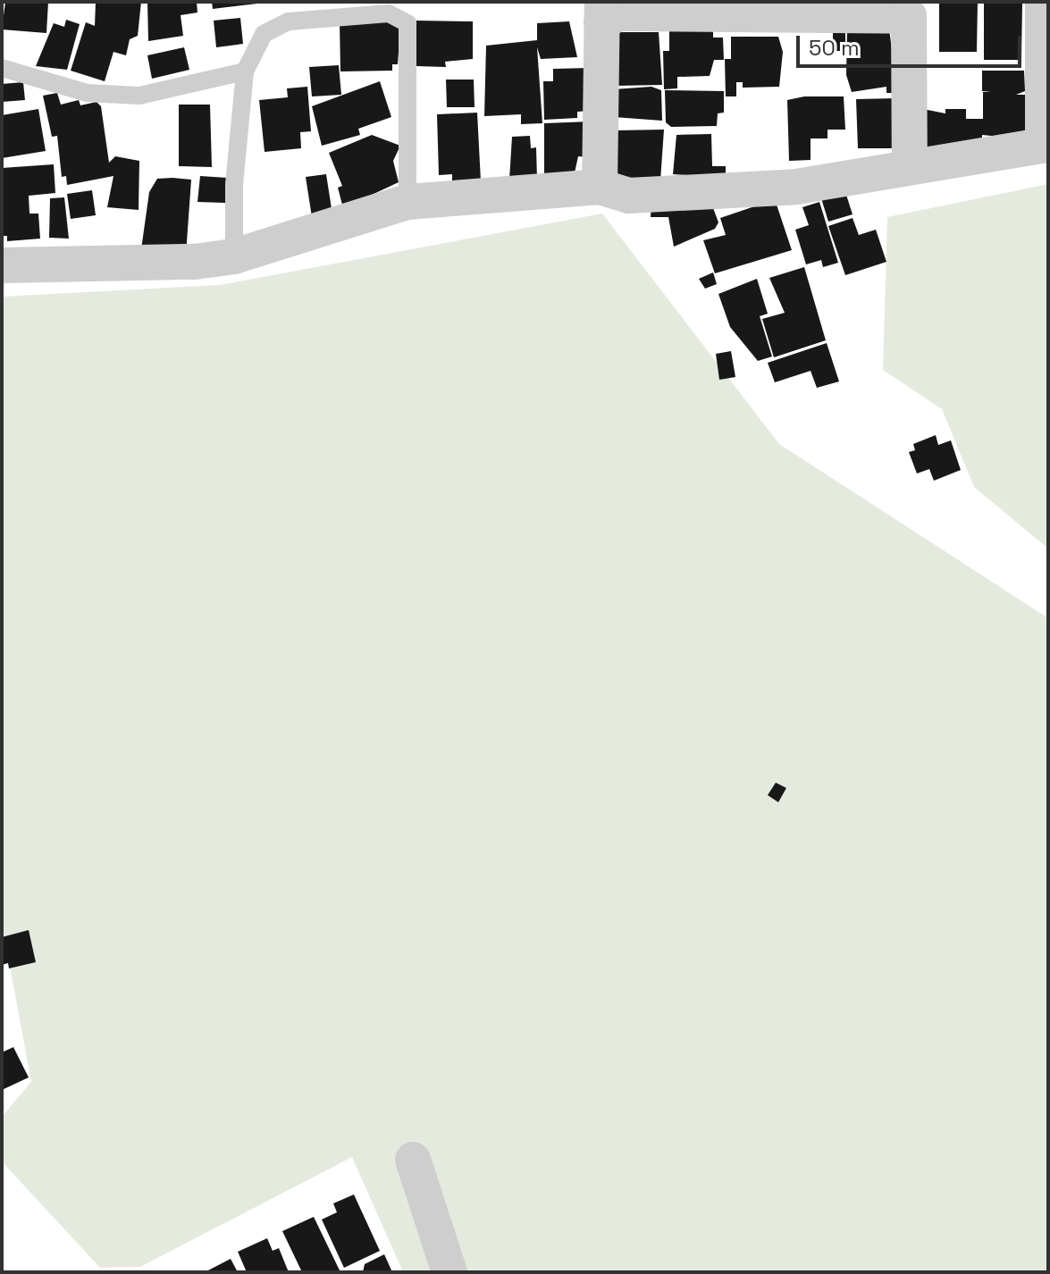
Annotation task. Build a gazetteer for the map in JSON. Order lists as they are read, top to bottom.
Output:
{
  "scale_bar": "50 m"
}
